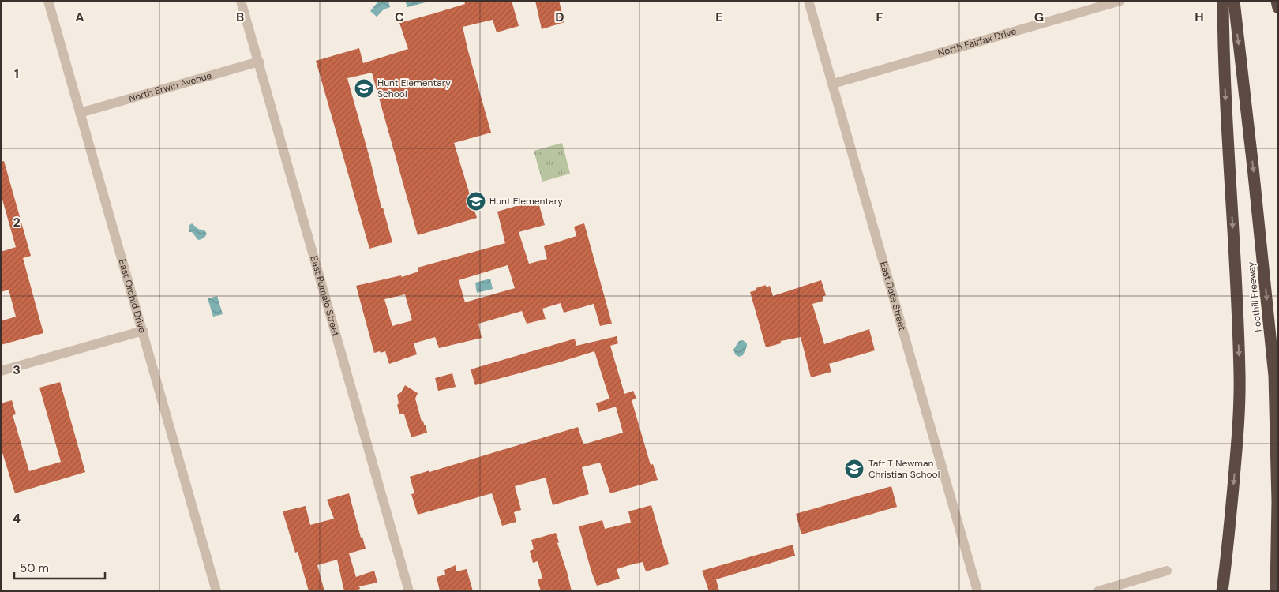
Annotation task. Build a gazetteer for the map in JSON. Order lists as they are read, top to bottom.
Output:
{
  "streets": {
    "highway": ["Foothill Freeway"],
    "street": [
      "North Fairfax Drive",
      "North Erwin Avenue",
      "East Orchid Drive",
      "East Pumalo Street",
      "East Date Street"
    ]
  },
  "crossings": [
    ["North Fairfax Drive", "East Date Street"],
    ["North Erwin Avenue", "East Orchid Drive"],
    ["North Erwin Avenue", "East Pumalo Street"]
  ],
  "places": {
    "school or university": ["Hunt Elementary School", "Hunt Elementary", "Taft T Newman Christian School"]
  },
  "scale_bar": "50 m",
  "grid": {
    "columns": [
      "A",
      "B",
      "C",
      "D",
      "E",
      "F",
      "G",
      "H"
    ],
    "rows": [
      "1",
      "2",
      "3",
      "4"
    ]
  }
}
